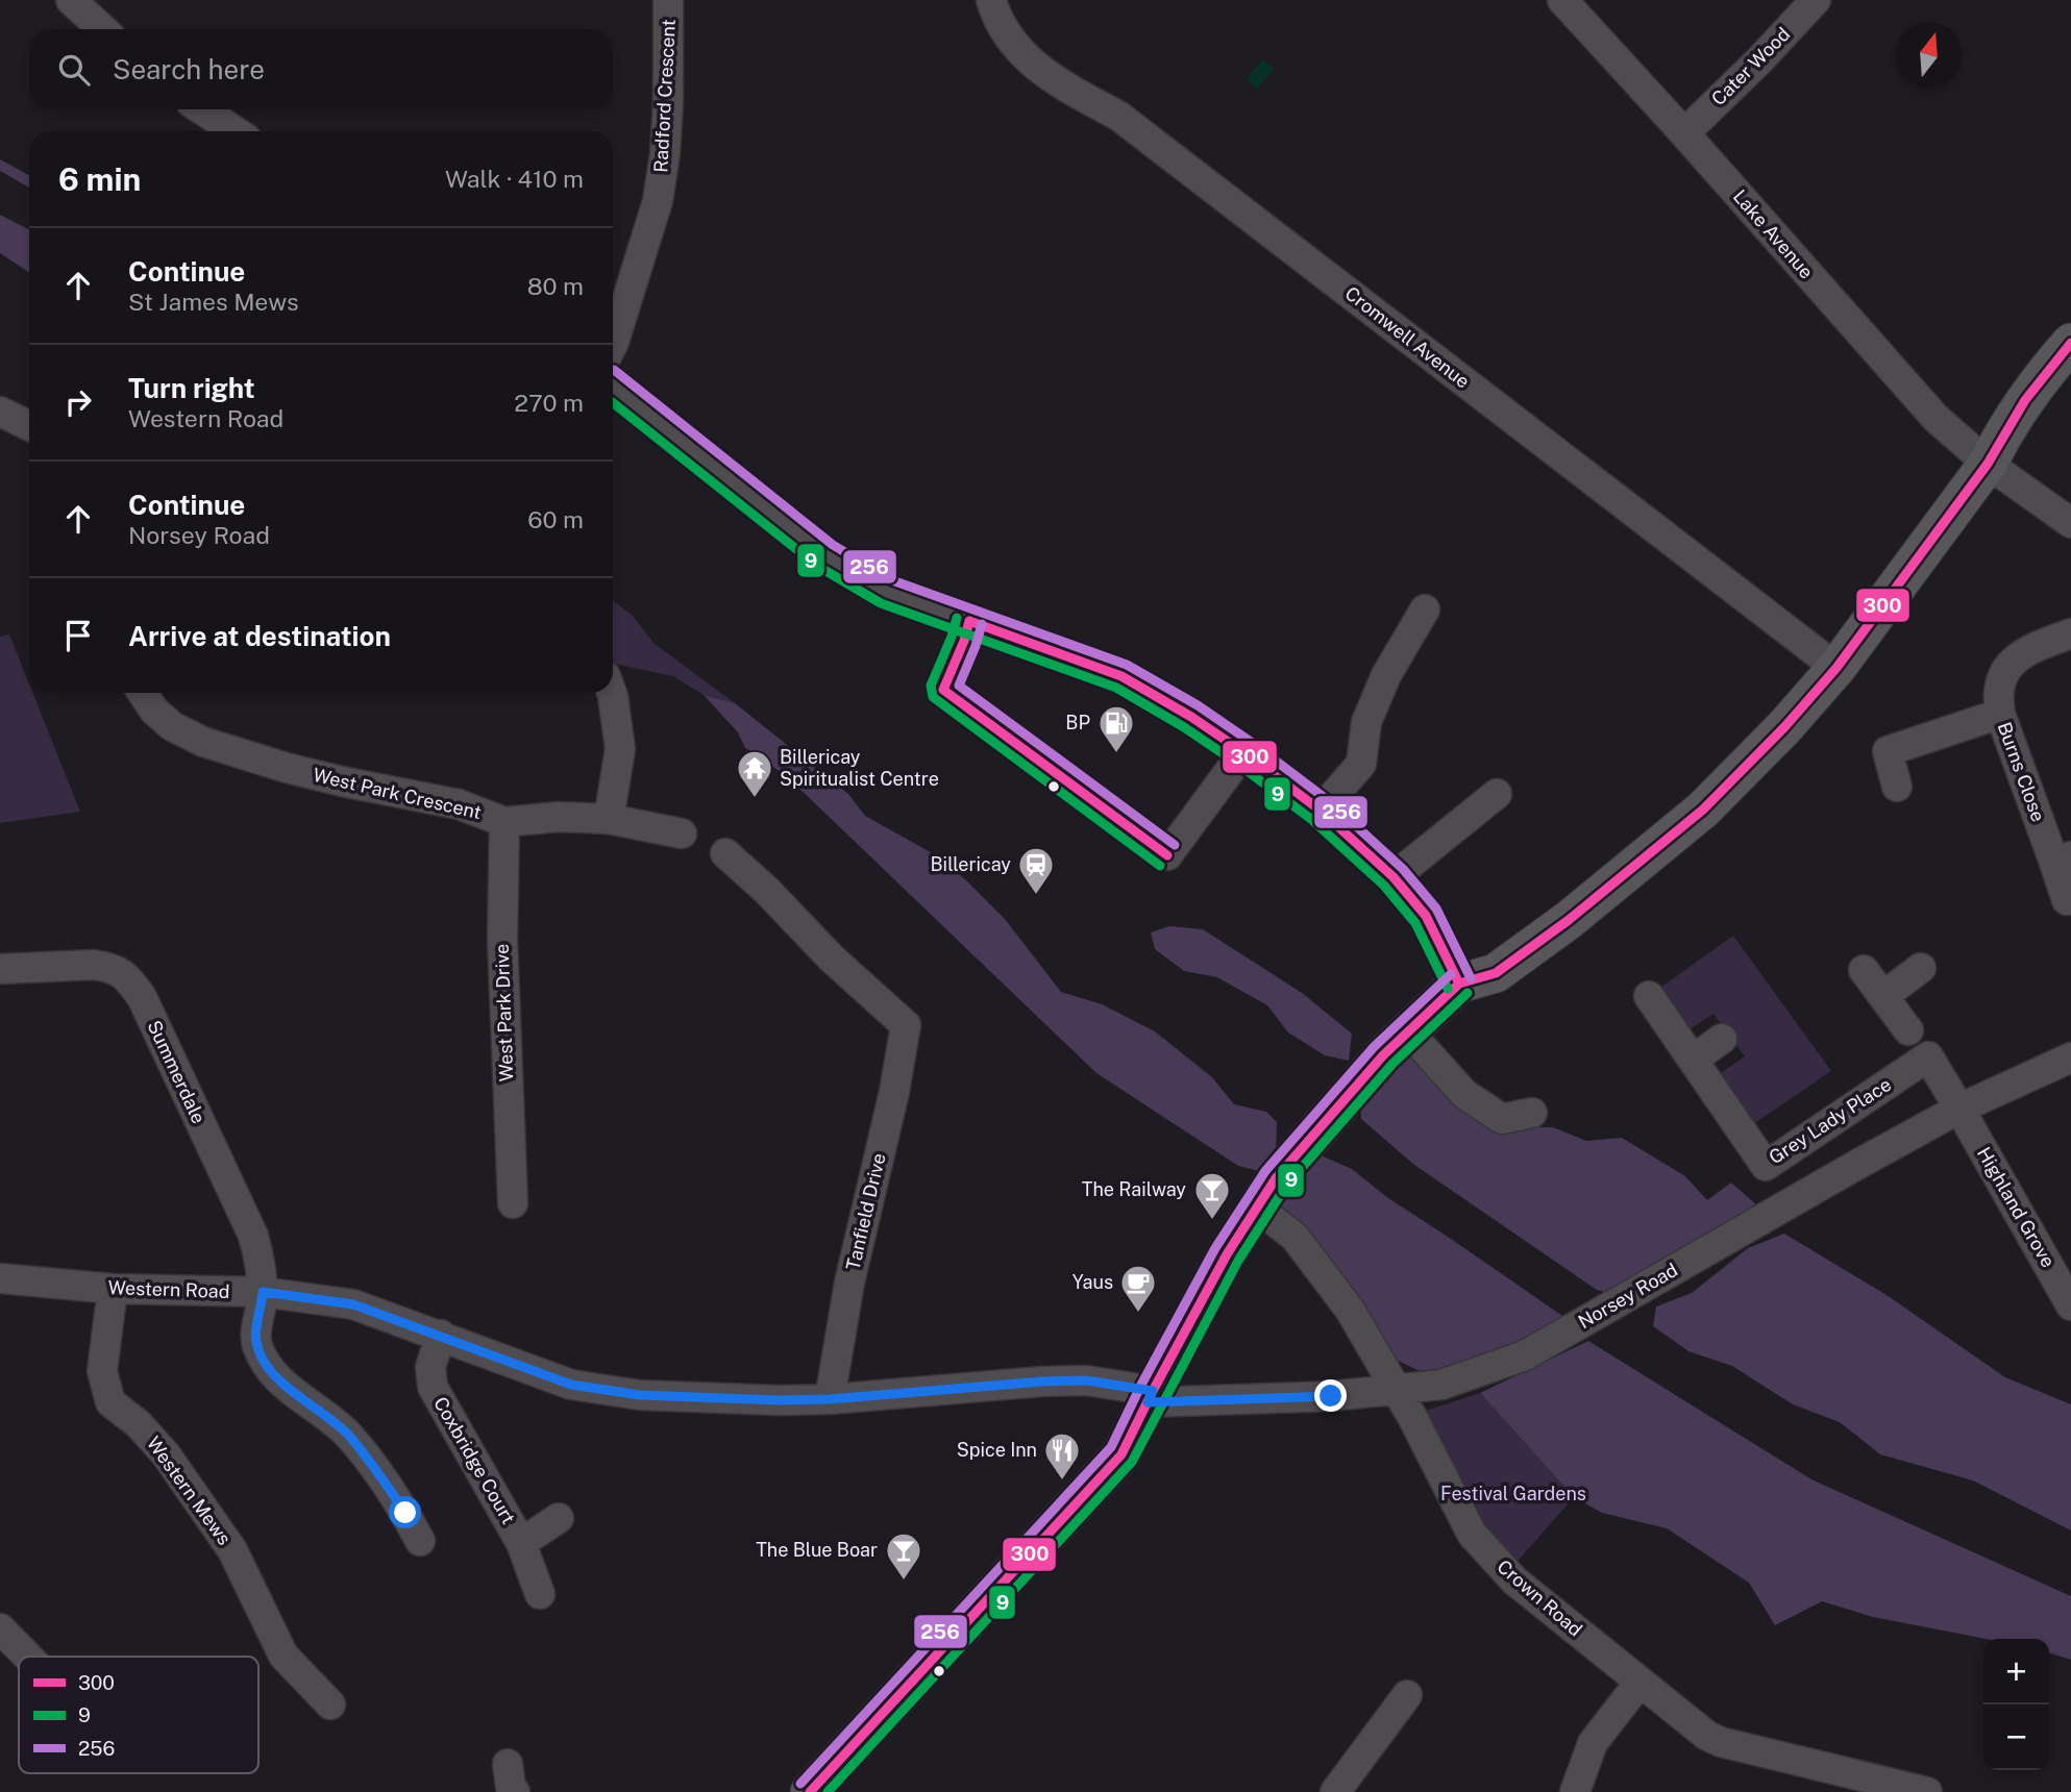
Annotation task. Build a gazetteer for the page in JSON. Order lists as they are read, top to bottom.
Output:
{
  "streets": {
    "street": [
      "Cater Wood",
      "Radford Crescent",
      "Lake Avenue",
      "Cromwell Avenue",
      "Burns Close",
      "West Park Crescent",
      "West Park Drive",
      "Summerdale",
      "Grey Lady Place",
      "Highland Grove",
      "Tanfield Drive",
      "Western Road",
      "Norsey Road",
      "Coxbridge Court",
      "Western Mews",
      "Crown Road"
    ]
  },
  "crossings": [
    ["Cater Wood", "Lake Avenue"],
    ["West Park Crescent", "West Park Drive"],
    ["Summerdale", "Western Road"],
    ["Highland Grove", "Norsey Road"],
    ["Tanfield Drive", "Western Road"],
    ["Western Road", "Norsey Road"],
    ["Western Road", "Coxbridge Court"],
    ["Western Road", "Western Mews"],
    ["Norsey Road", "Crown Road"]
  ],
  "parks": ["Festival Gardens"],
  "places": {
    "fuel station": ["BP"],
    "temple": ["Billericay Spiritualist Centre"],
    "station": ["Billericay"],
    "bar": ["The Railway", "The Blue Boar"],
    "cafe": ["Yaus"],
    "restaurant": ["Spice Inn"]
  },
  "lines": ["transit line 300", "transit line 256", "transit line 9"],
  "legend": ["300", "9", "256"],
  "north": "top",
  "page": {
    "search": "Search here",
    "heading": ["6 min", "Walk · 410 m"],
    "list": [
      ["Continue", "St James Mews", "80 m"],
      ["Turn right", "Western Road", "270 m"],
      ["Continue", "Norsey Road", "60 m"],
      "Arrive at destination"
    ],
    "map_buttons": ["+", "−"]
  }
}
